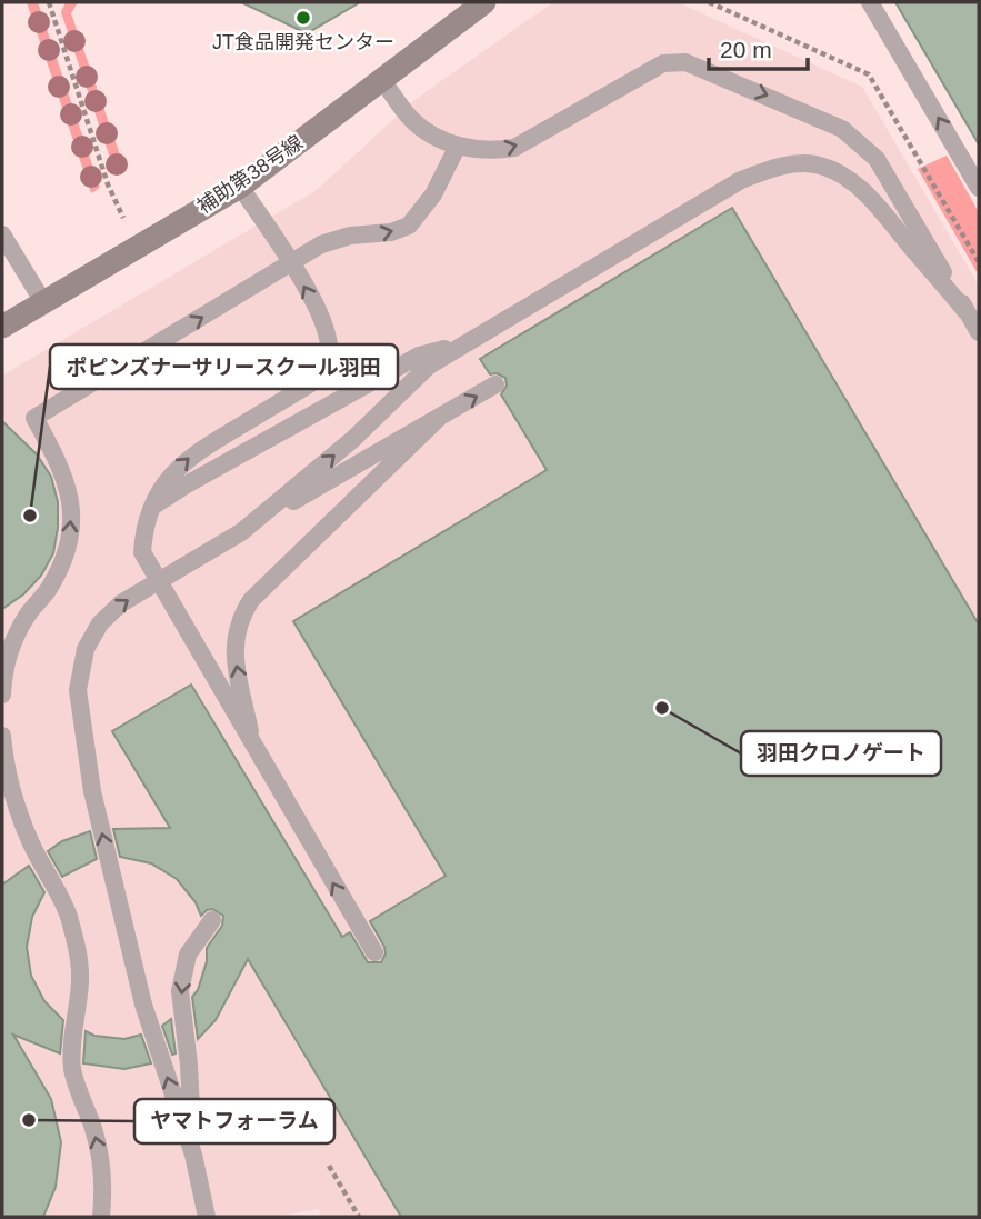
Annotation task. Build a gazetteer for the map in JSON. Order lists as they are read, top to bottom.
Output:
{
  "streets": {
    "street": ["補助第38号線"]
  },
  "places": [
    "JT食品開発センター",
    "ポピンズナーサリースクール羽田",
    "羽田クロノゲート",
    "ヤマトフォーラム"
  ],
  "scale_bar": "20 m"
}
